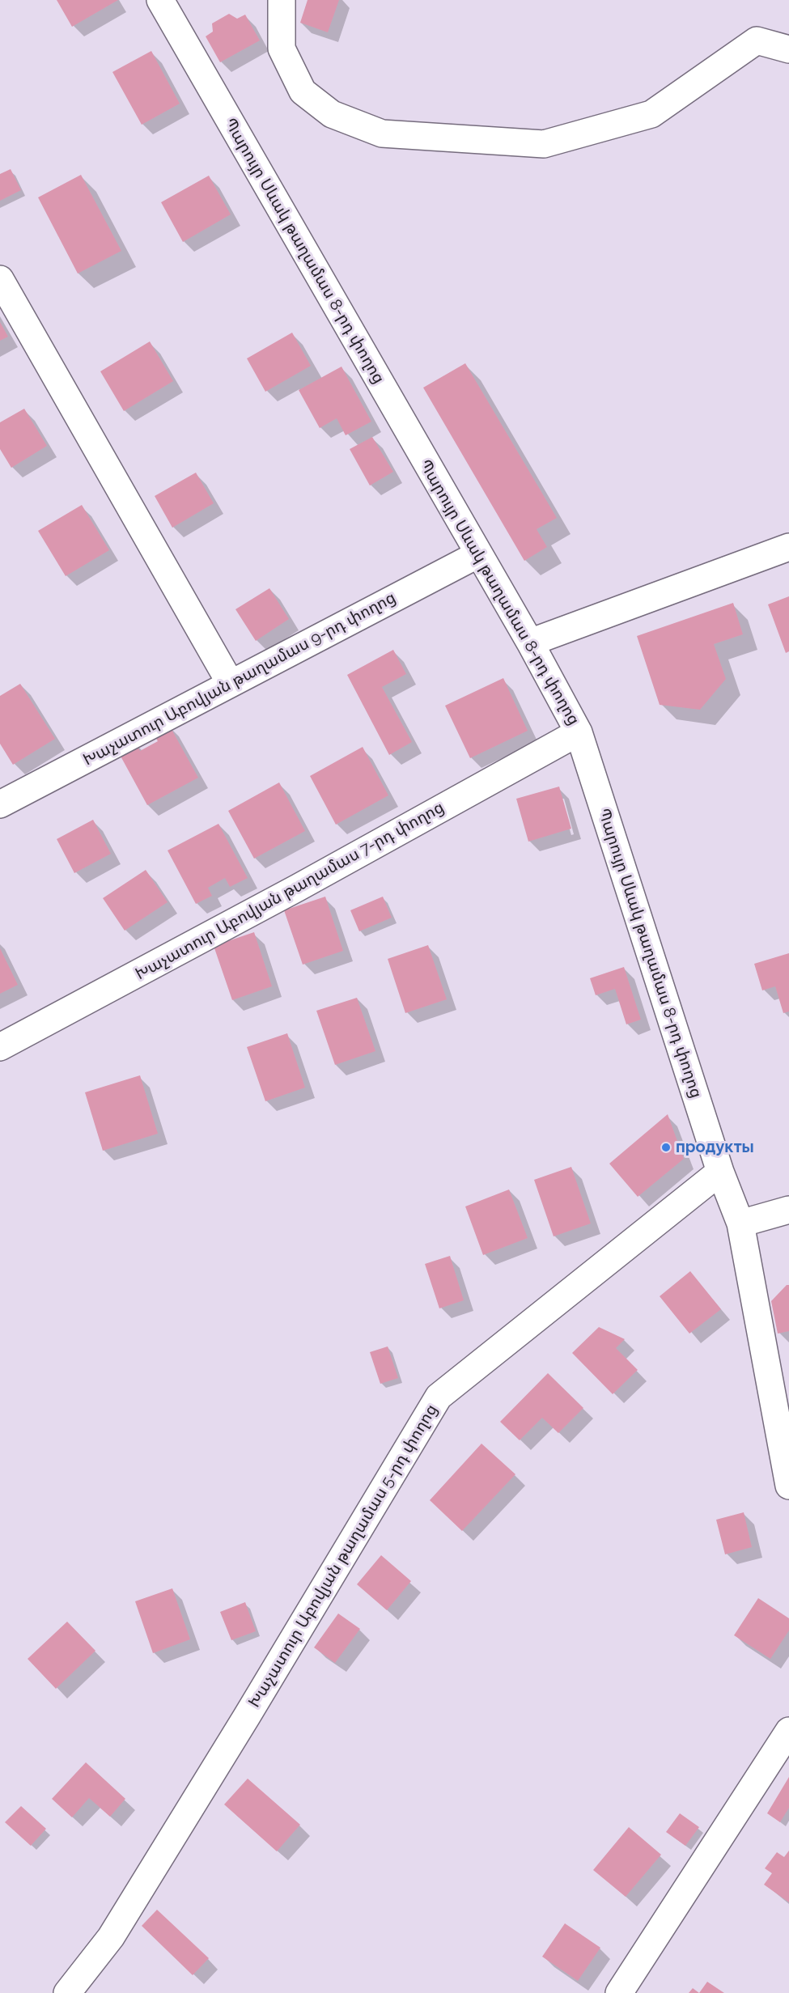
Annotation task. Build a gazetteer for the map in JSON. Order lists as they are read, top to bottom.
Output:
{
  "streets": {
    "street": [
      "Պարույր Սևակ թաղամաս 8-րդ փողոց",
      "Խաչատուր Աբովյան թաղամաս 9-րդ փողոց",
      "Խաչատուր Աբովյան թաղամաս 7-րդ փողոց",
      "Խաչատուր Աբովյան թաղամաս 5-րդ փողոց"
    ]
  },
  "crossings": [
    ["Պարույր Սևակ թաղամաս 8-րդ փողոց", "Խաչատուր Աբովյան թաղամաս 9-րդ փողոց"],
    ["Պարույր Սևակ թաղամաս 8-րդ փողոց", "Խաչատուր Աբովյան թաղամաս 7-րդ փողոց"],
    ["Պարույր Սևակ թաղամաս 8-րդ փողոց", "Խաչատուր Աբովյան թաղամաս 5-րդ փողոց"]
  ],
  "places": ["продукты"]
}
